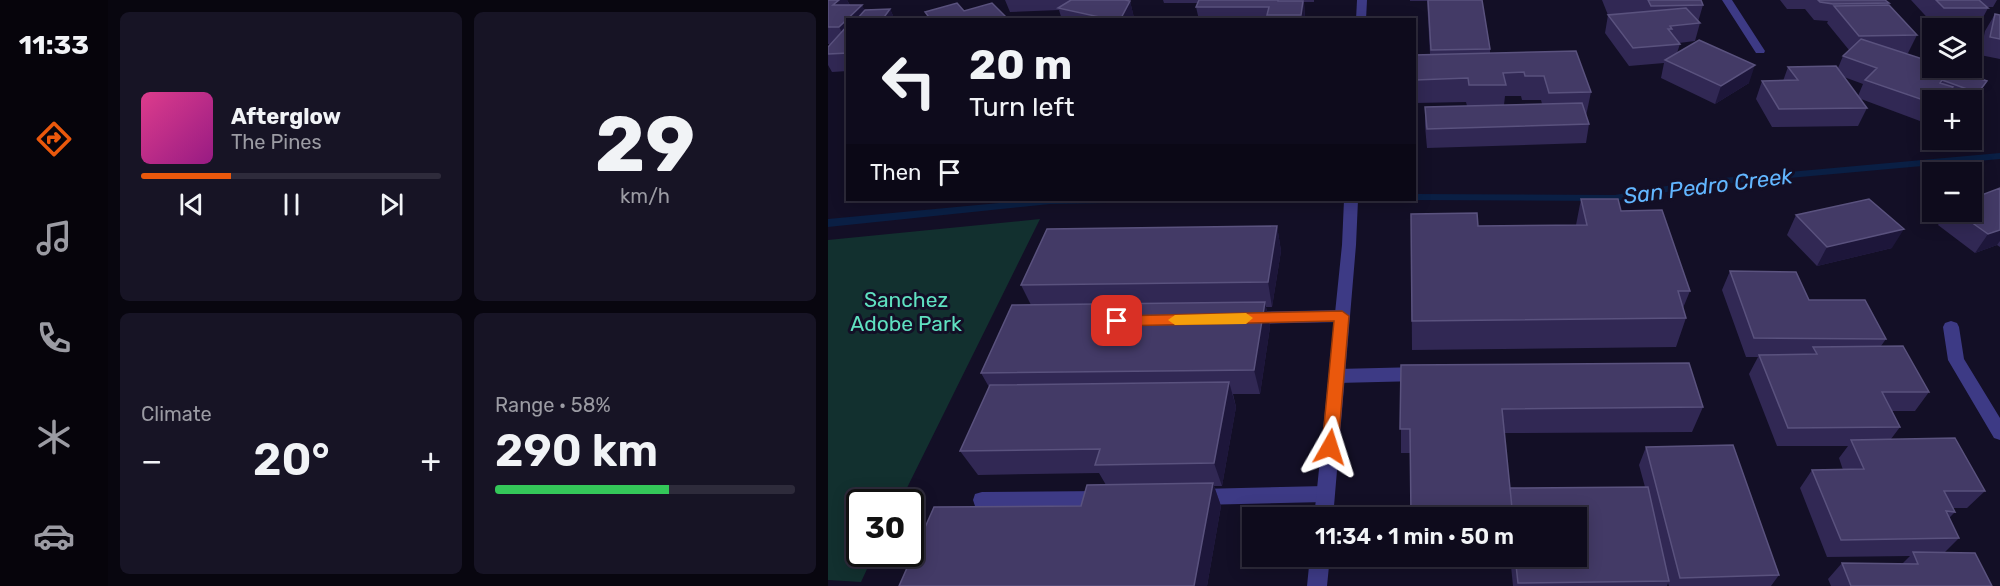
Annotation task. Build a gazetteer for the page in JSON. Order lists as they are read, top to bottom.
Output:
{
  "water": ["San Pedro Creek"],
  "parks": ["Sanchez Adobe Park"],
  "page": {
    "tabs": "11:33",
    "tile": [
      ["29", "km/h"],
      "Climate",
      ["Range · 58%", "290 km"]
    ],
    "map_buttons": ["+", "−"],
    "turn": ["20 m", "Turn left"],
    "song": ["Afterglow", "The Pines"],
    "then": "Then",
    "heat": ["−", "20°", "+"],
    "limit": "30",
    "trip": "11:34 · 1 min · 50 m"
  }
}
